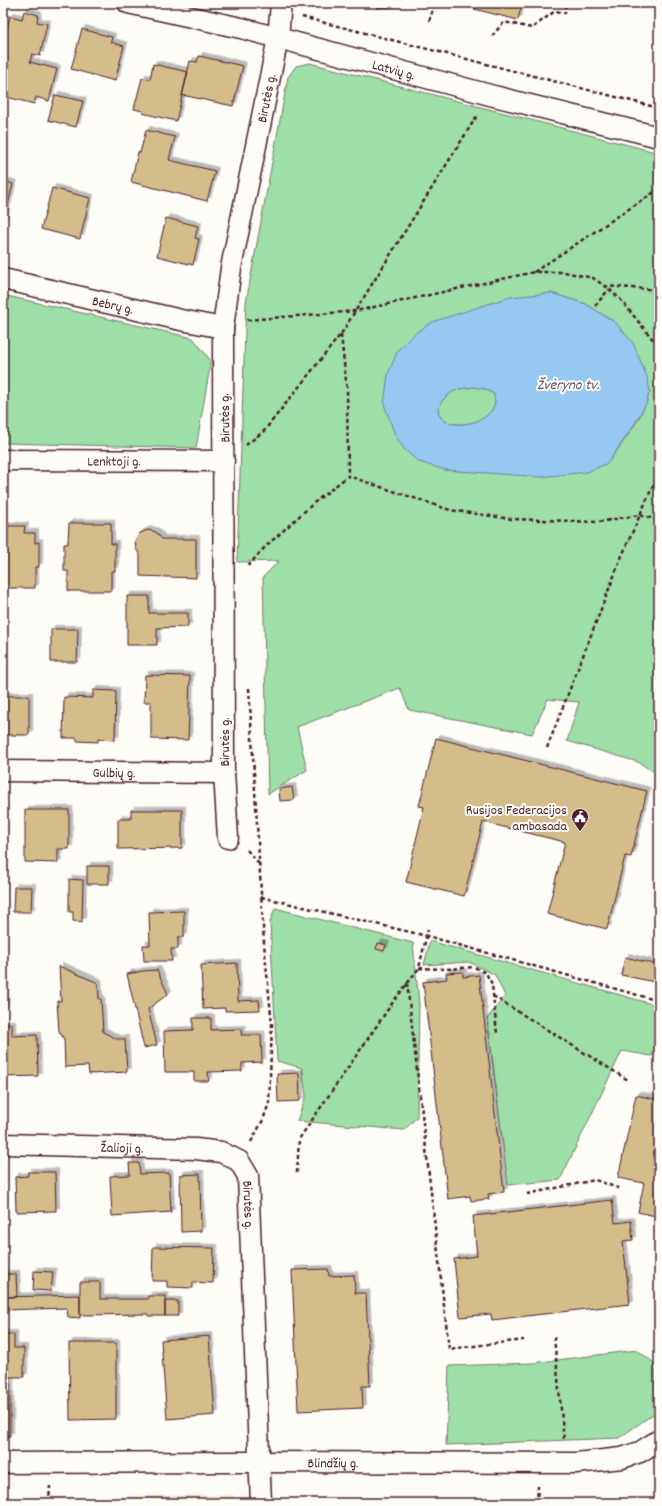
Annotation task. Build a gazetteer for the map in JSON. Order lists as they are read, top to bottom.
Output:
{
  "streets": {
    "street": [
      "Latvių g.",
      "Birutės g.",
      "Bebrų g.",
      "Lenktoji g.",
      "Gulbių g.",
      "Žalioji g.",
      "Blindžių g."
    ]
  },
  "crossings": [
    ["Latvių g.", "Birutės g."],
    ["Birutės g.", "Bebrų g."],
    ["Birutės g.", "Lenktoji g."],
    ["Birutės g.", "Gulbių g."],
    ["Birutės g.", "Žalioji g."],
    ["Birutės g.", "Blindžių g."]
  ],
  "water": ["Žvėryno tv."],
  "places": {
    "public building": ["Rusijos Federacijos ambasada"]
  }
}
